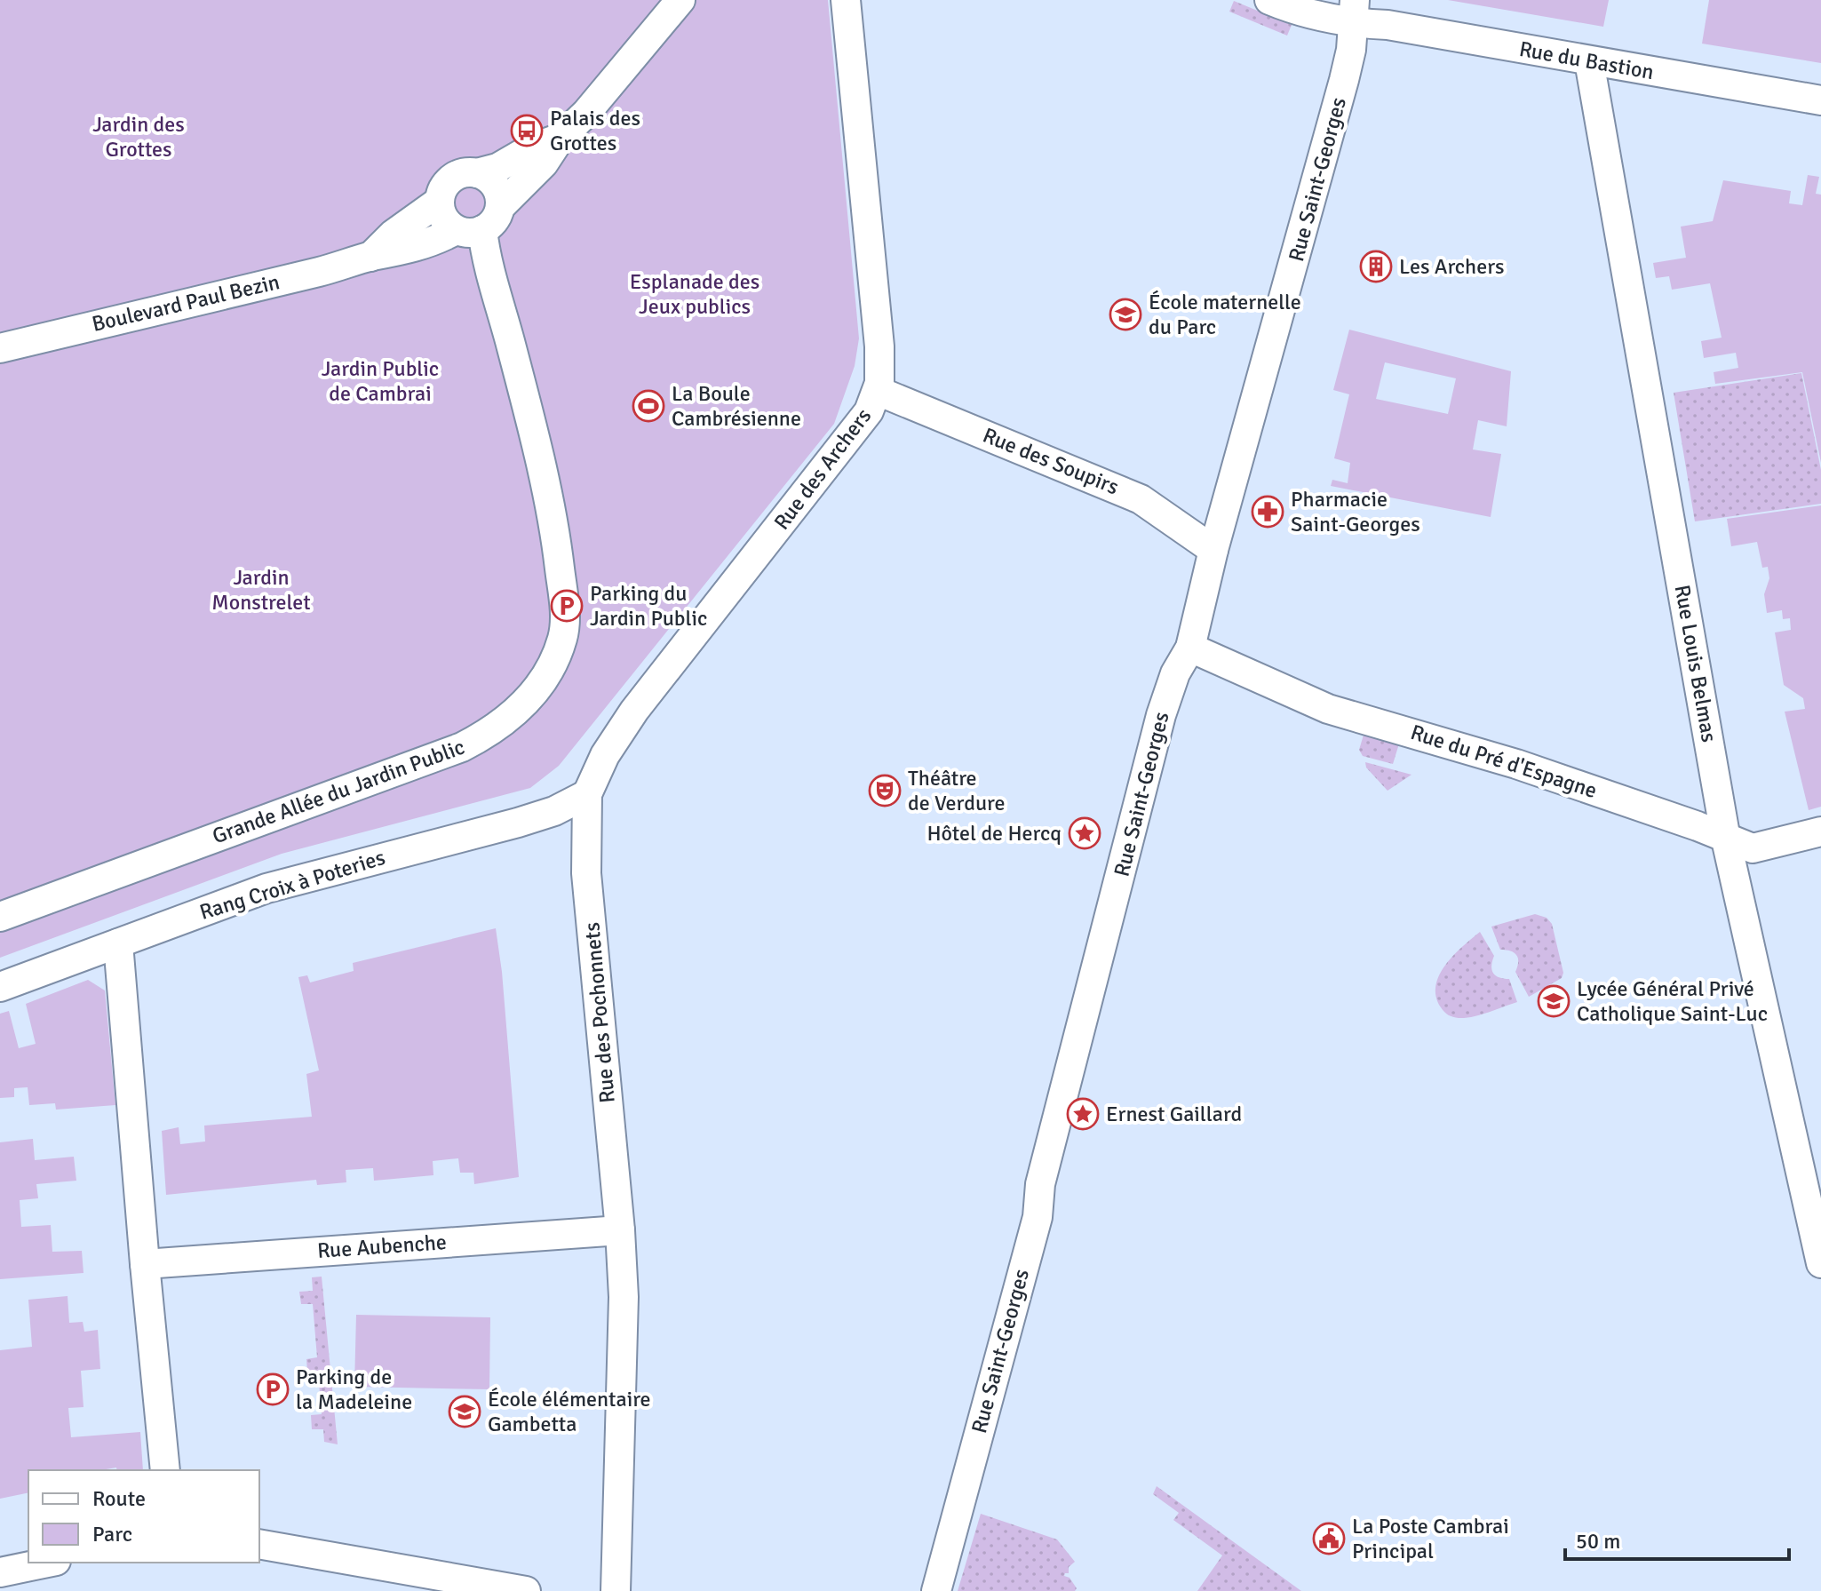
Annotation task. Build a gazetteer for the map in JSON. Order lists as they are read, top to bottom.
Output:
{
  "streets": {
    "street": [
      "Rue du Bastion",
      "Rue Saint-Georges",
      "Boulevard Paul Bezin",
      "Rue des Soupirs",
      "Rue des Archers",
      "Rue Louis Belmas",
      "Rue du Pré d'Espagne",
      "Grande Allée du Jardin Public",
      "Rang Croix à Poteries",
      "Rue des Pochonnets",
      "Rue Aubenche"
    ]
  },
  "crossings": [
    ["Rue du Bastion", "Rue Saint-Georges"],
    ["Rue du Bastion", "Rue Louis Belmas"],
    ["Rue Saint-Georges", "Rue des Soupirs"],
    ["Rue Saint-Georges", "Rue du Pré d'Espagne"],
    ["Boulevard Paul Bezin", "Grande Allée du Jardin Public"],
    ["Rue des Soupirs", "Rue des Archers"],
    ["Rue des Archers", "Rang Croix à Poteries"],
    ["Rue des Archers", "Rue des Pochonnets"],
    ["Rue Louis Belmas", "Rue du Pré d'Espagne"],
    ["Rang Croix à Poteries", "Rue des Pochonnets"],
    ["Rue des Pochonnets", "Rue Aubenche"]
  ],
  "parks": [
    "Jardin des Grottes",
    "Esplanade des Jeux publics",
    "Jardin Public de Cambrai",
    "Jardin Monstrelet"
  ],
  "places": {
    "bus stop": ["Palais des Grottes"],
    "building": ["Les Archers"],
    "school or university": ["École maternelle du Parc", "Lycée Général Privé Catholique Saint-Luc", "École élémentaire Gambetta"],
    "sports": ["La Boule Cambrésienne"],
    "pharmacy": ["Pharmacie Saint-Georges"],
    "parking": ["Parking du Jardin Public", "Parking de la Madeleine"],
    "theatre": ["Théâtre de Verdure"],
    "place": ["Hôtel de Hercq", "Ernest Gaillard"],
    "public building": ["La Poste Cambrai Principal"]
  },
  "legend": ["Route", "Parc"],
  "scale_bar": "50 m"
}
